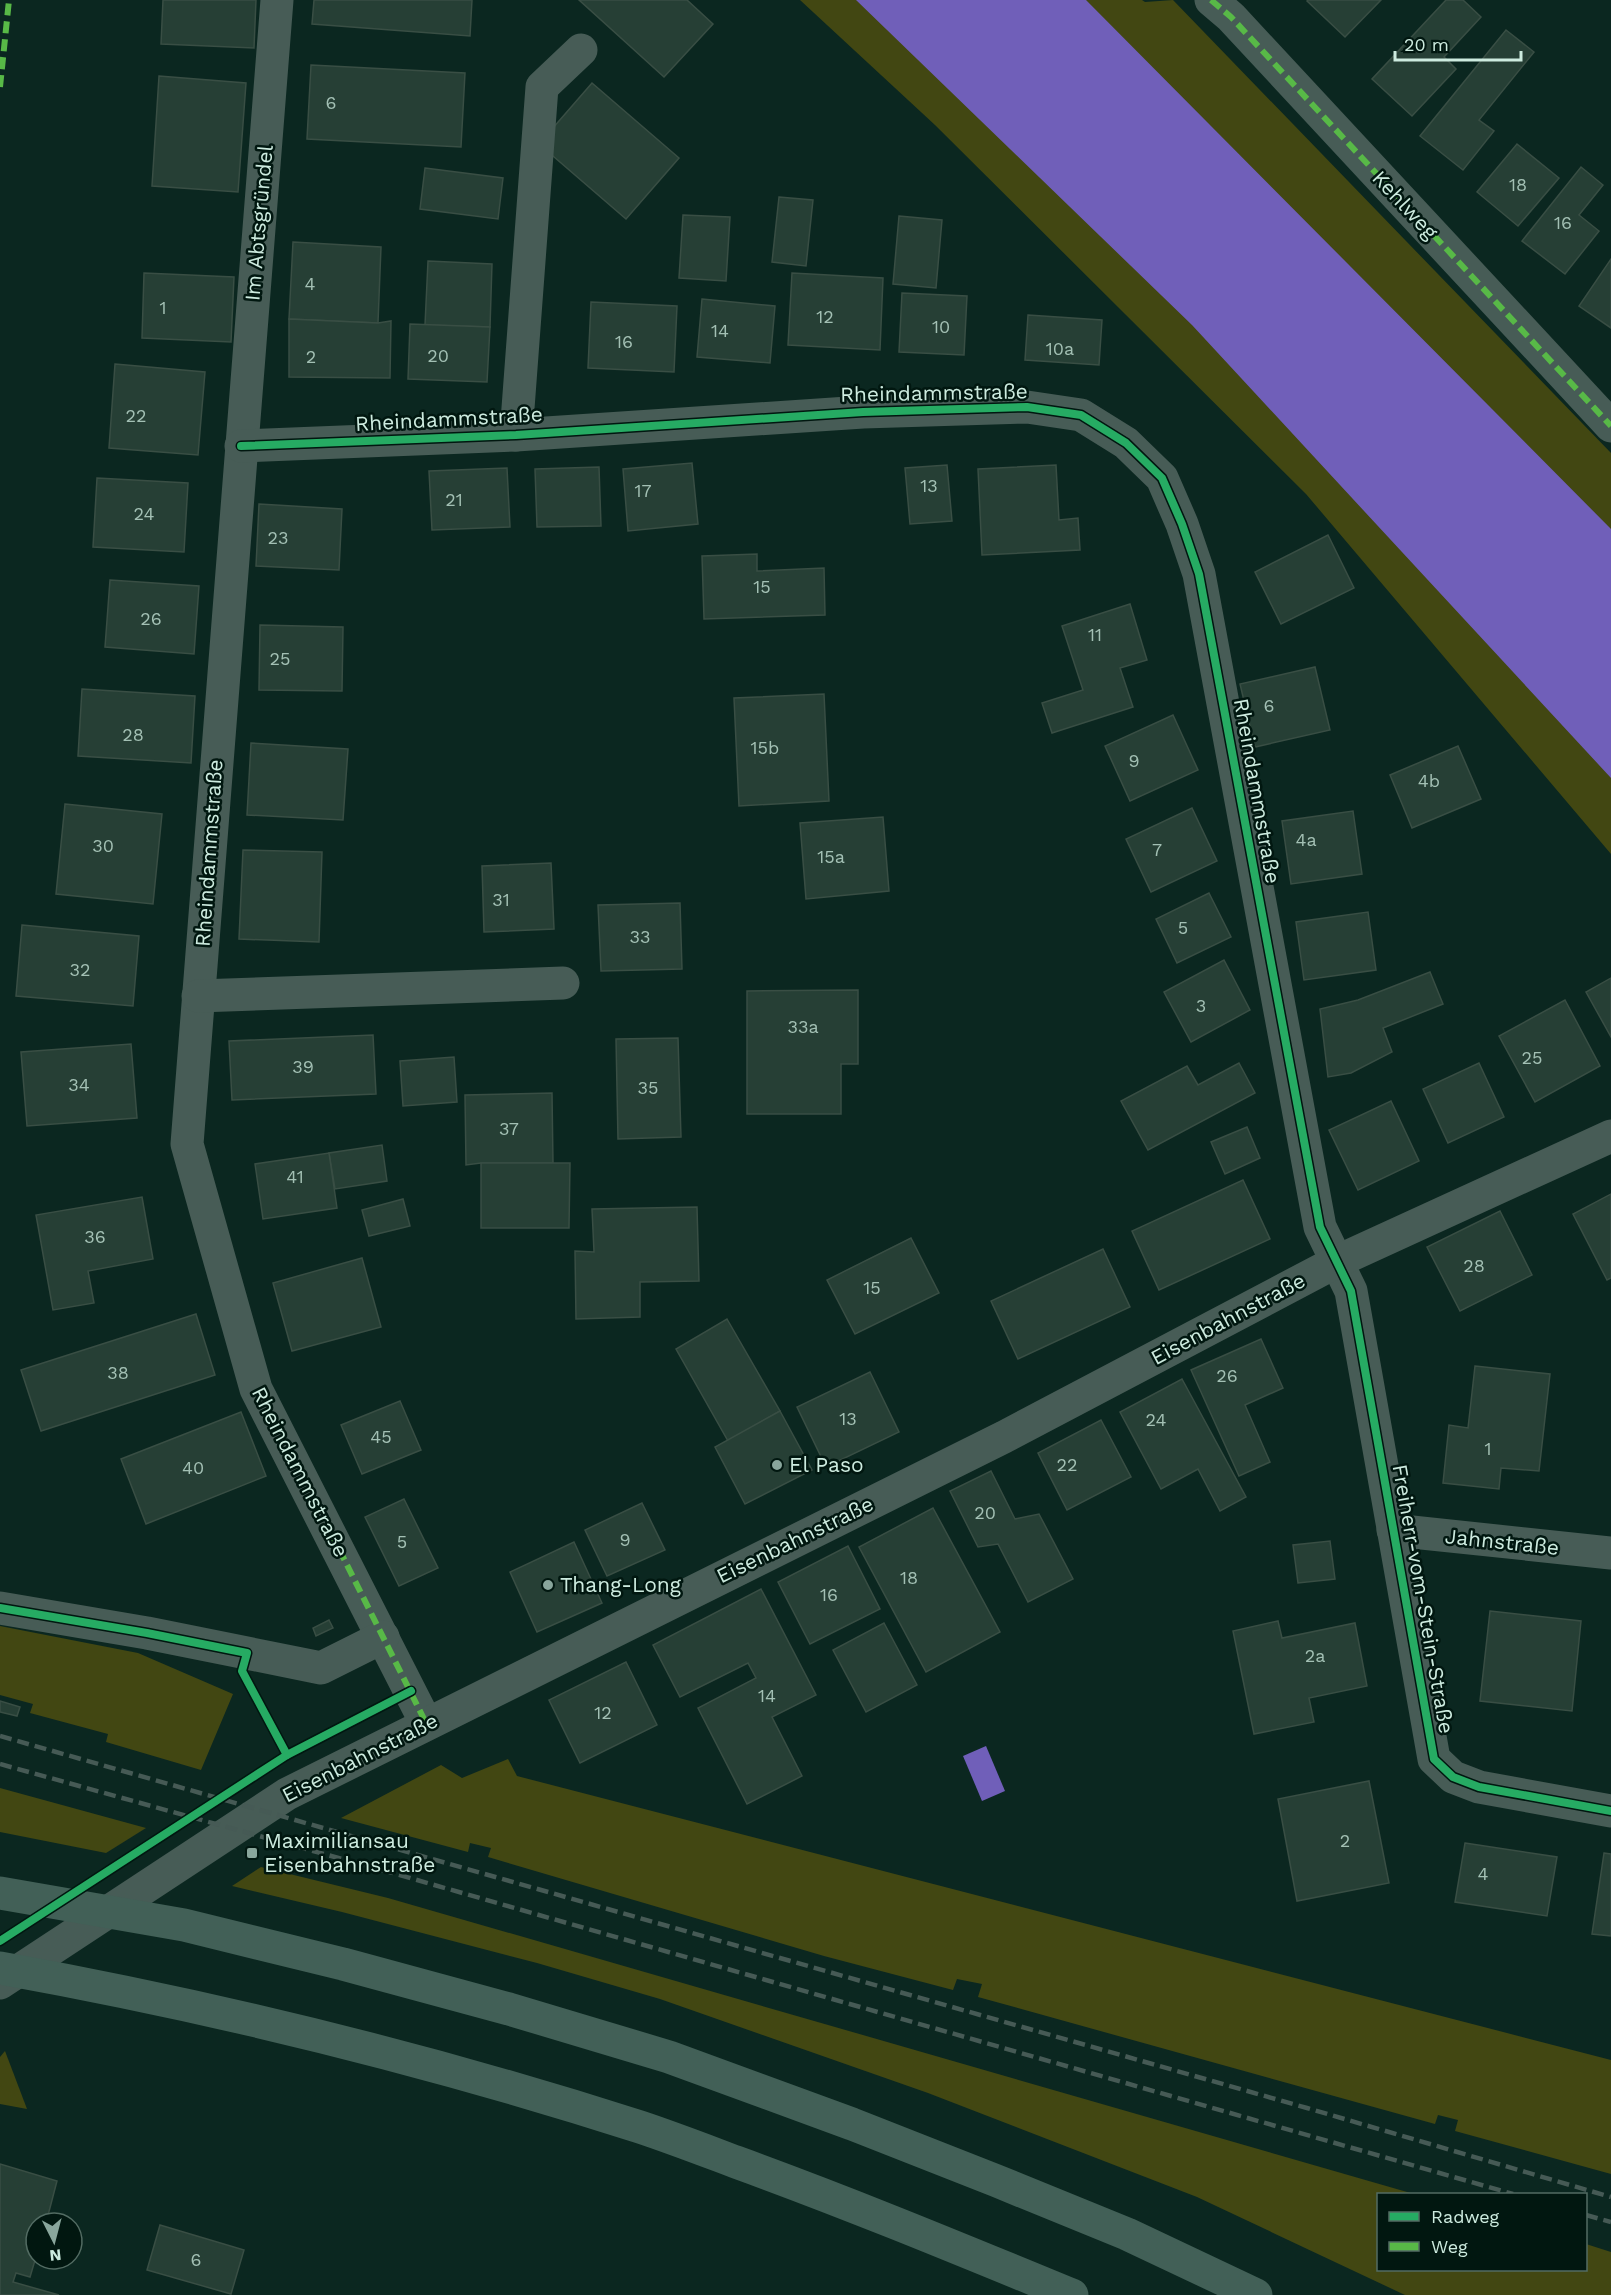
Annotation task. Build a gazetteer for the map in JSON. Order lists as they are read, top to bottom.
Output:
{
  "streets": {
    "street": [
      "Kehlweg",
      "Im Abtsgründel",
      "Rheindammstraße",
      "Eisenbahnstraße",
      "Jahnstraße",
      "Freiherr-vom-Stein-Straße"
    ]
  },
  "crossings": [
    ["Im Abtsgründel", "Rheindammstraße"],
    ["Rheindammstraße", "Eisenbahnstraße"],
    ["Rheindammstraße", "Freiherr-vom-Stein-Straße"],
    ["Eisenbahnstraße", "Freiherr-vom-Stein-Straße"],
    ["Jahnstraße", "Freiherr-vom-Stein-Straße"]
  ],
  "places": {
    "other": ["El Paso", "Thang-Long"],
    "transit": ["Maximiliansau Eisenbahnstraße"]
  },
  "house_numbers": [
    "6",
    "18",
    "16",
    "4",
    "1",
    "12",
    "10",
    "14",
    "16",
    "10a",
    "20",
    "2",
    "22",
    "13",
    "17",
    "21",
    "24",
    "23",
    "15",
    "26",
    "11",
    "25",
    "6",
    "28",
    "15b",
    "9",
    "4b",
    "4a",
    "30",
    "7",
    "15a",
    "31",
    "5",
    "33",
    "32",
    "3",
    "33a",
    "25",
    "39",
    "34",
    "35",
    "37",
    "41",
    "36",
    "28",
    "15",
    "38",
    "26",
    "13",
    "24",
    "45",
    "1",
    "22",
    "40",
    "20",
    "9",
    "5",
    "18",
    "16",
    "2a",
    "14",
    "12",
    "2",
    "4",
    "6"
  ],
  "legend": ["Radweg", "Weg"],
  "scale_bar": "20 m",
  "north": "bottom"
}
